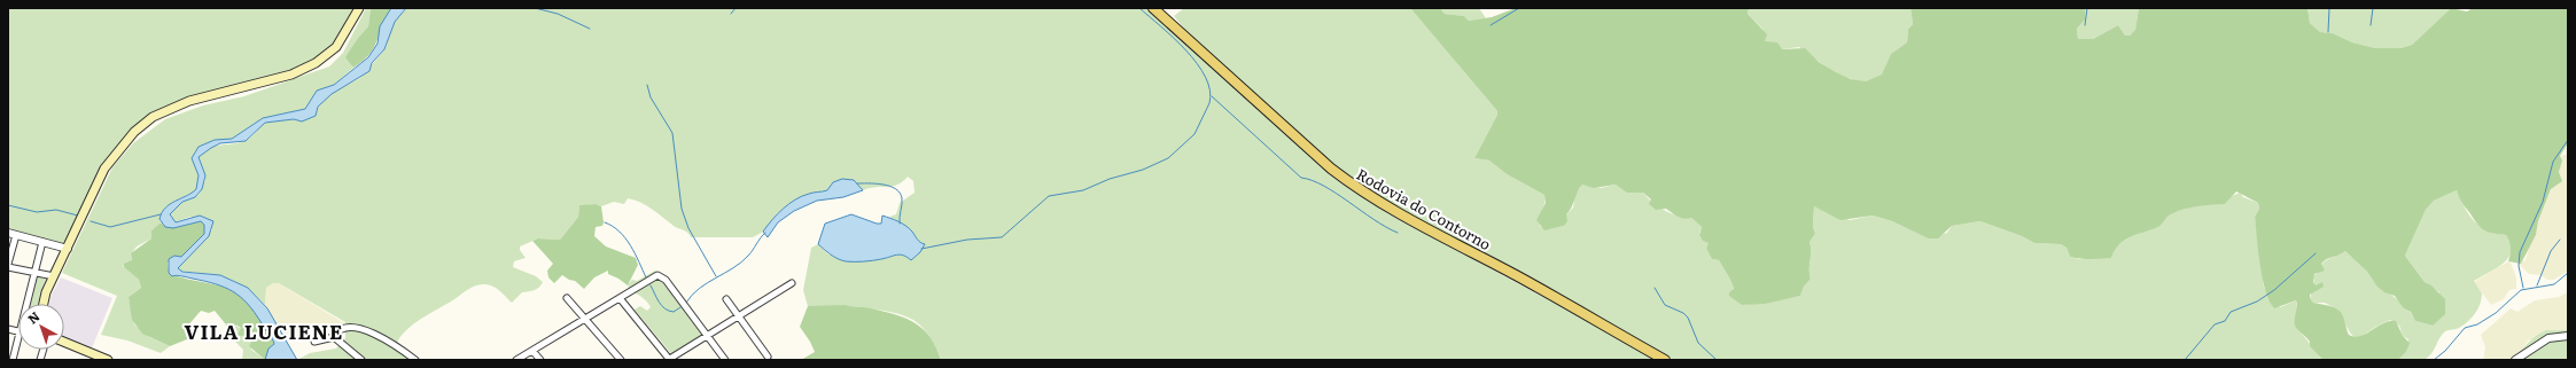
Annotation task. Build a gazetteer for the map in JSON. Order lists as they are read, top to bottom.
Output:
{
  "streets": {
    "main road": ["Rodovia do Contorno"]
  },
  "districts": ["VILA LUCIENE"],
  "north": "top left"
}
